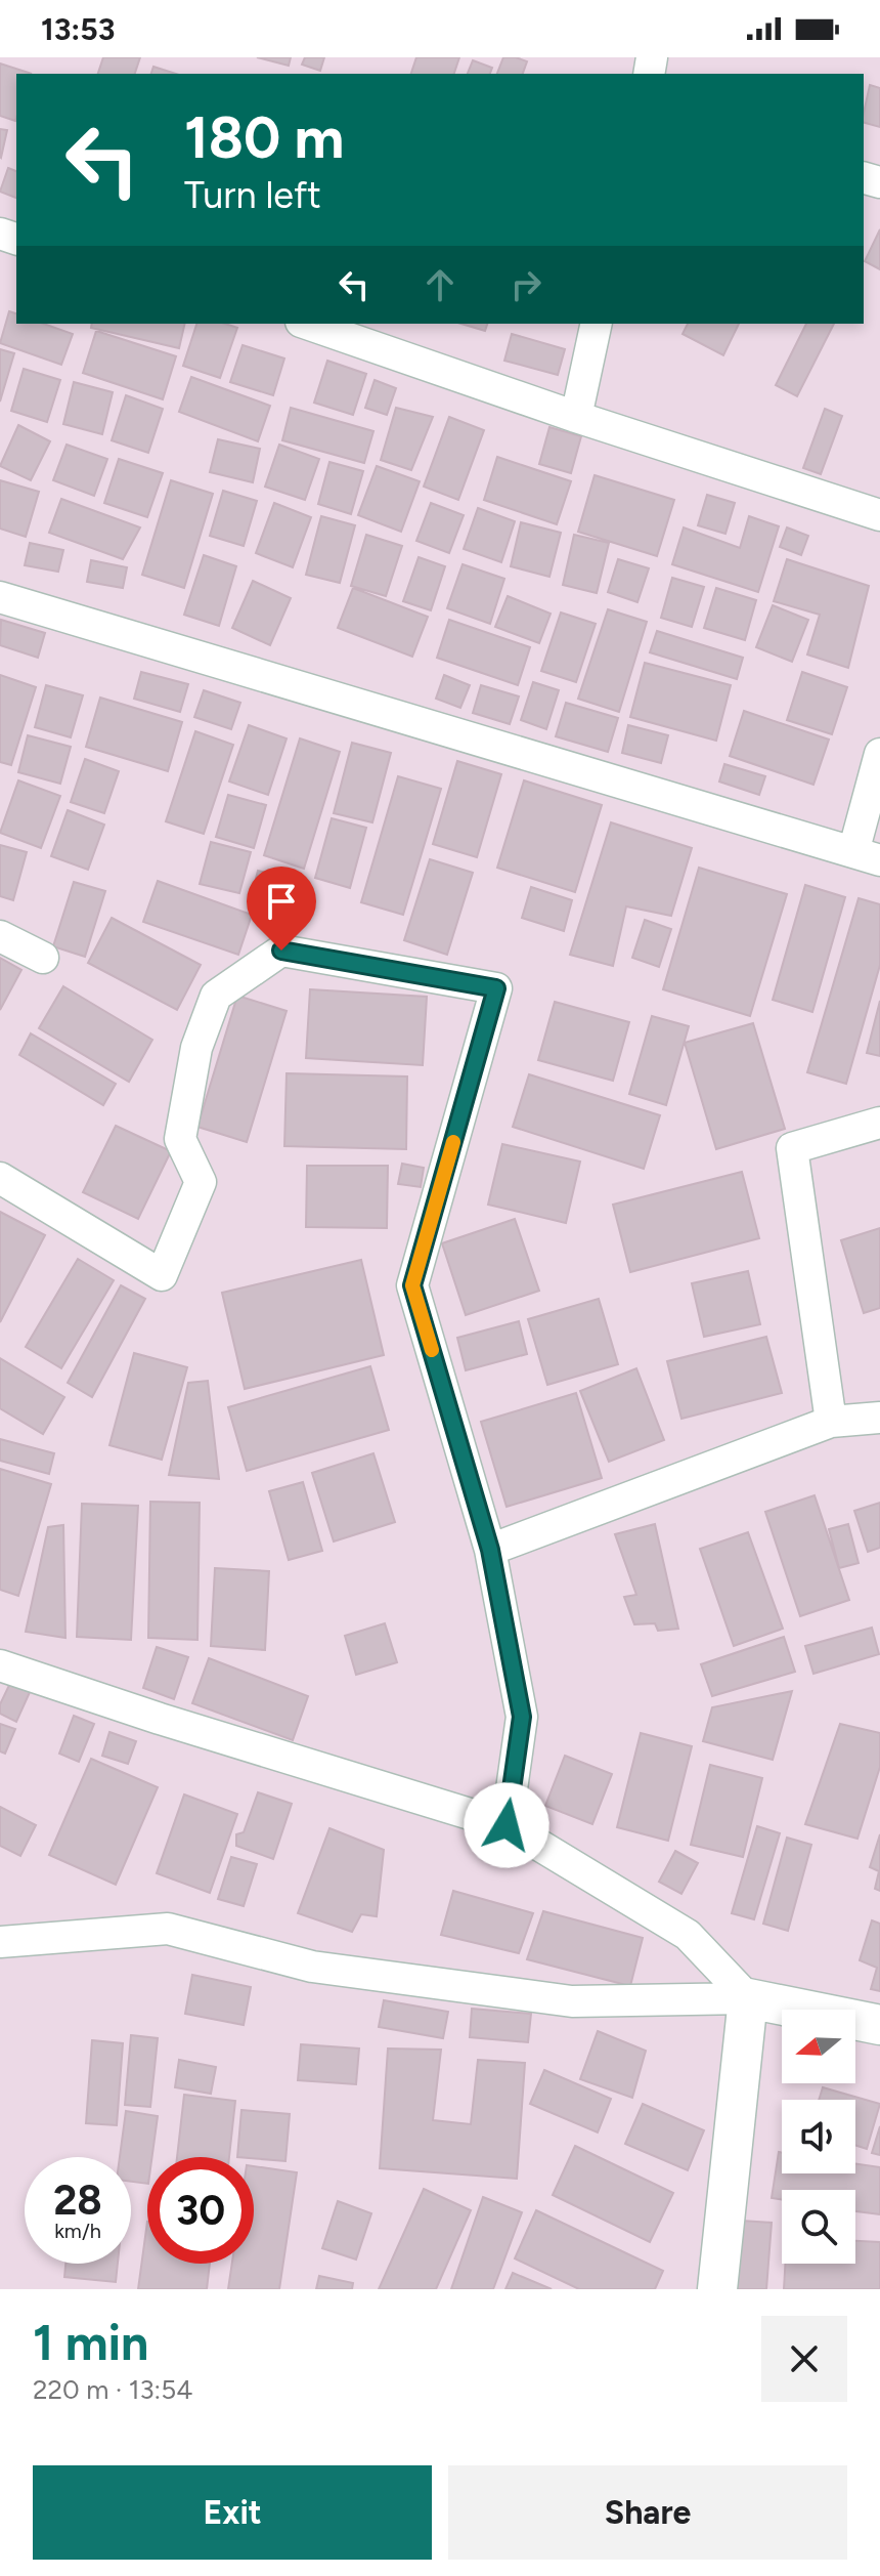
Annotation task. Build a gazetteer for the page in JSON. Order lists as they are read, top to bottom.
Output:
{
  "north": "left",
  "page": {
    "status": "13:53",
    "turn": ["180 m", "Turn left"],
    "speed": "28 km/h",
    "limit": "30",
    "heading": ["1 min", "220 m · 13:54"],
    "buttons": ["Exit", "Share"]
  }
}
